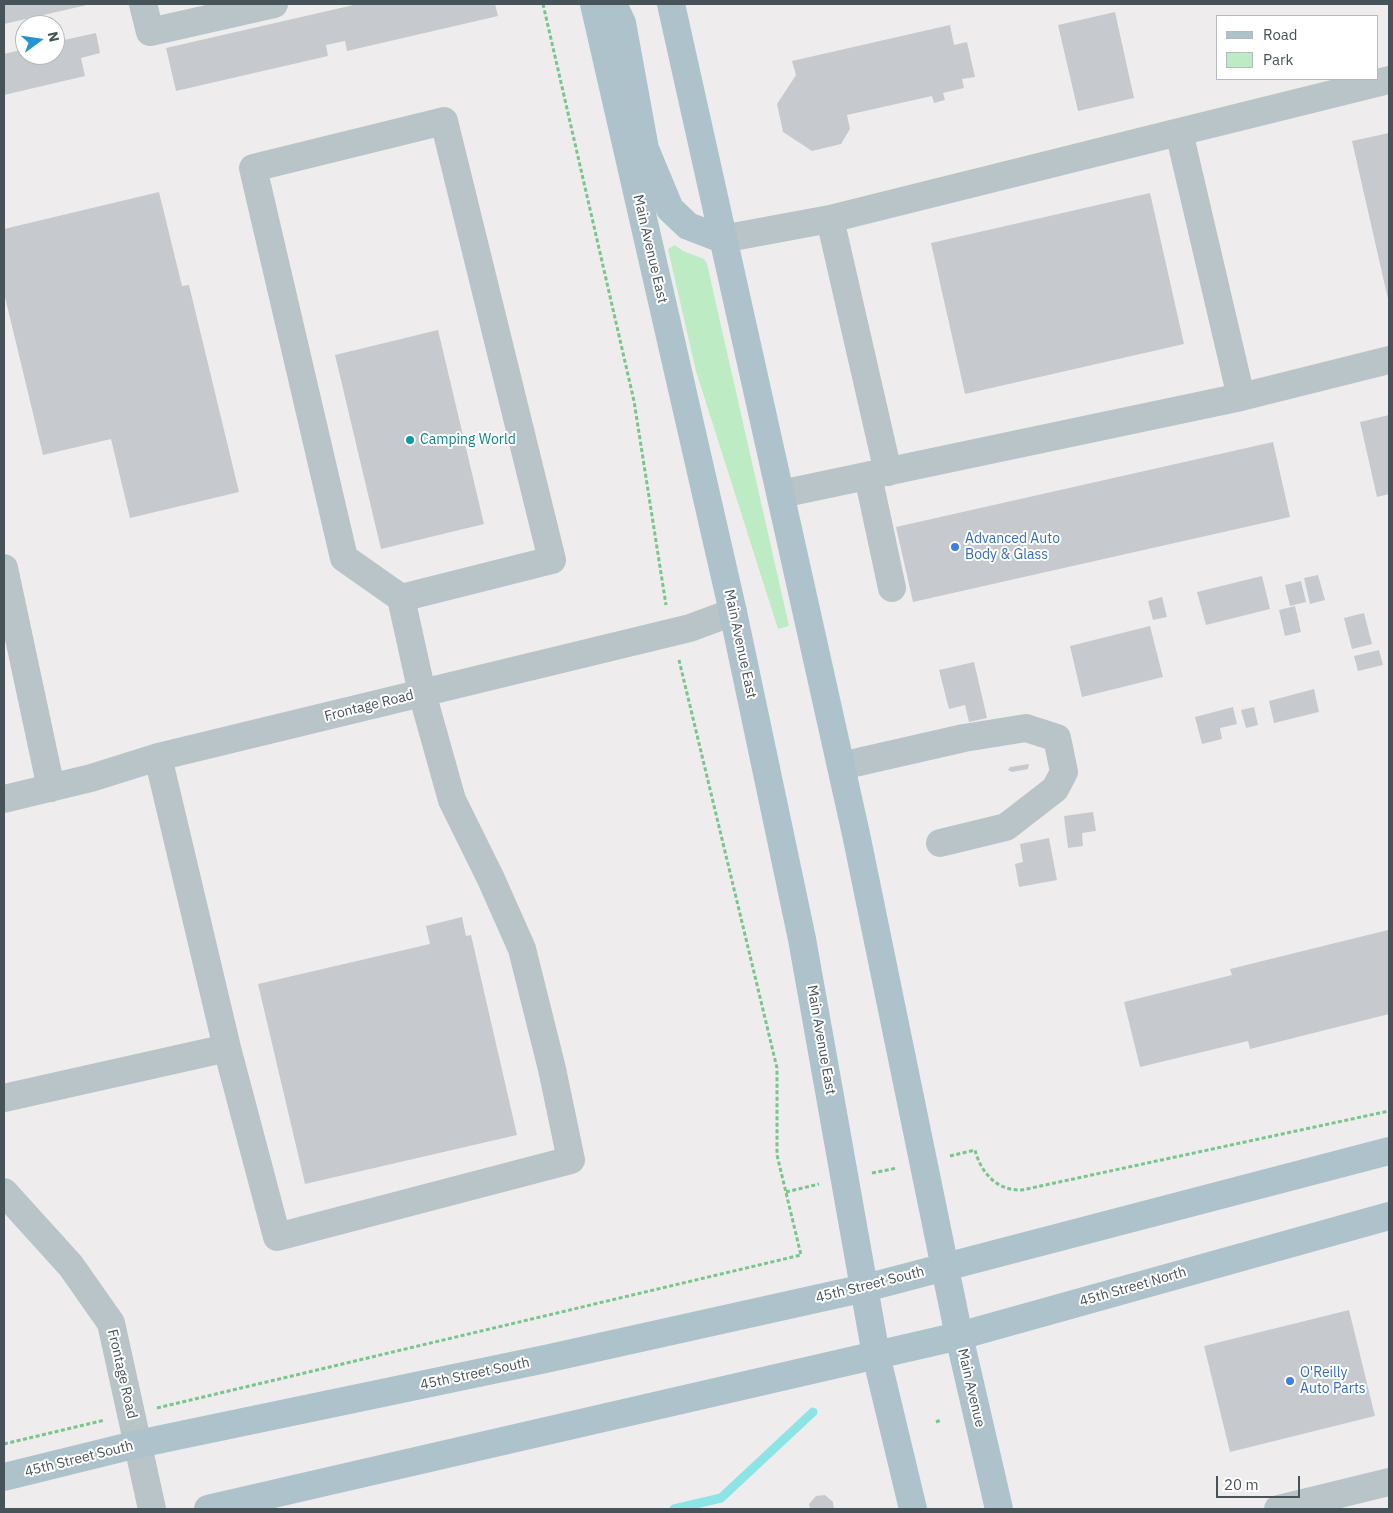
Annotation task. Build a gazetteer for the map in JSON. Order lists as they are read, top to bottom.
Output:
{
  "streets": {
    "main road": [
      "Main Avenue East",
      "45th Street South",
      "45th Street North",
      "Main Avenue"
    ],
    "street": ["Frontage Road"]
  },
  "crossings": [
    ["Main Avenue East", "Frontage Road"],
    ["Main Avenue East", "45th Street South"],
    ["Frontage Road", "45th Street South"],
    ["45th Street South", "Main Avenue"],
    ["45th Street North", "Main Avenue"]
  ],
  "places": ["Camping World", "Advanced Auto Body & Glass", "O'Reilly Auto Parts"],
  "legend": ["Road", "Park"],
  "scale_bar": "20 m",
  "north": "right"
}
